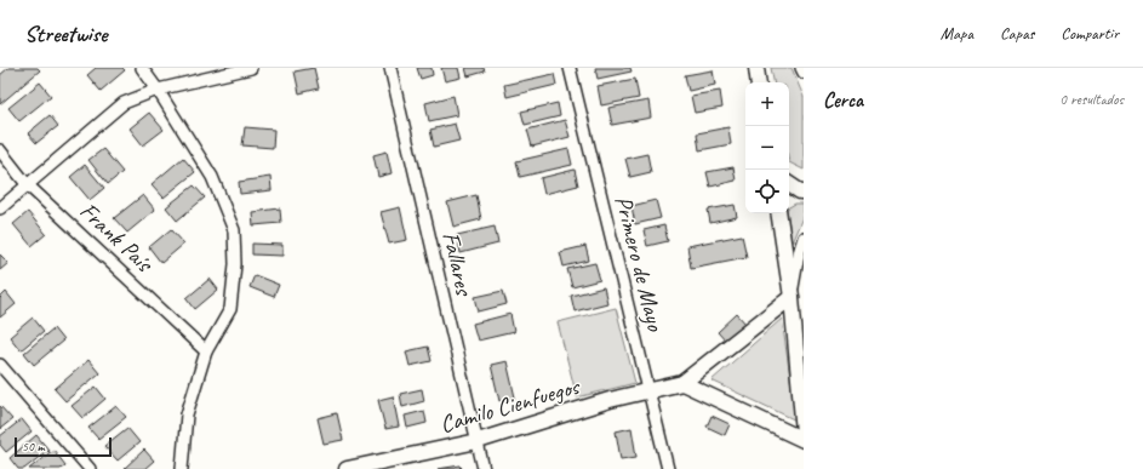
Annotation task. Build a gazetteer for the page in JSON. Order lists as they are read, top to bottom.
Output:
{
  "streets": {
    "main road": ["Camilo Cienfuegos"],
    "street": ["Frank País", "Fallares", "Primero de Mayo"]
  },
  "crossings": [
    ["Fallares", "Camilo Cienfuegos"],
    ["Primero de Mayo", "Camilo Cienfuegos"]
  ],
  "scale_bar": "50 m",
  "page": {
    "header": "Streetwise",
    "nav": ["Mapa", "Capas", "Compartir"],
    "heading": ["Cerca", "0 resultados"],
    "map_buttons": ["+", "−"],
    "scale": "50 m"
  }
}
